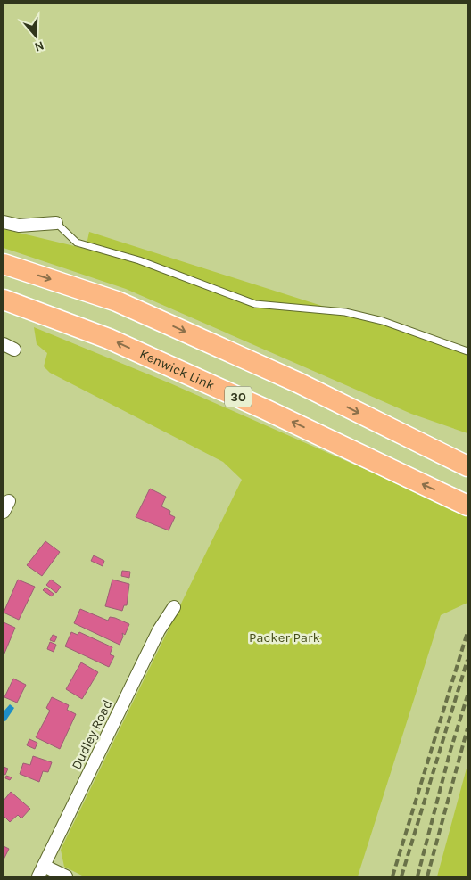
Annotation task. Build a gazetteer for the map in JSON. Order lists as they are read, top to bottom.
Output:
{
  "streets": {
    "highway": ["Kenwick Link", "30"],
    "street": ["Dudley Road"]
  },
  "parks": ["Packer Park"],
  "north": "bottom"
}
